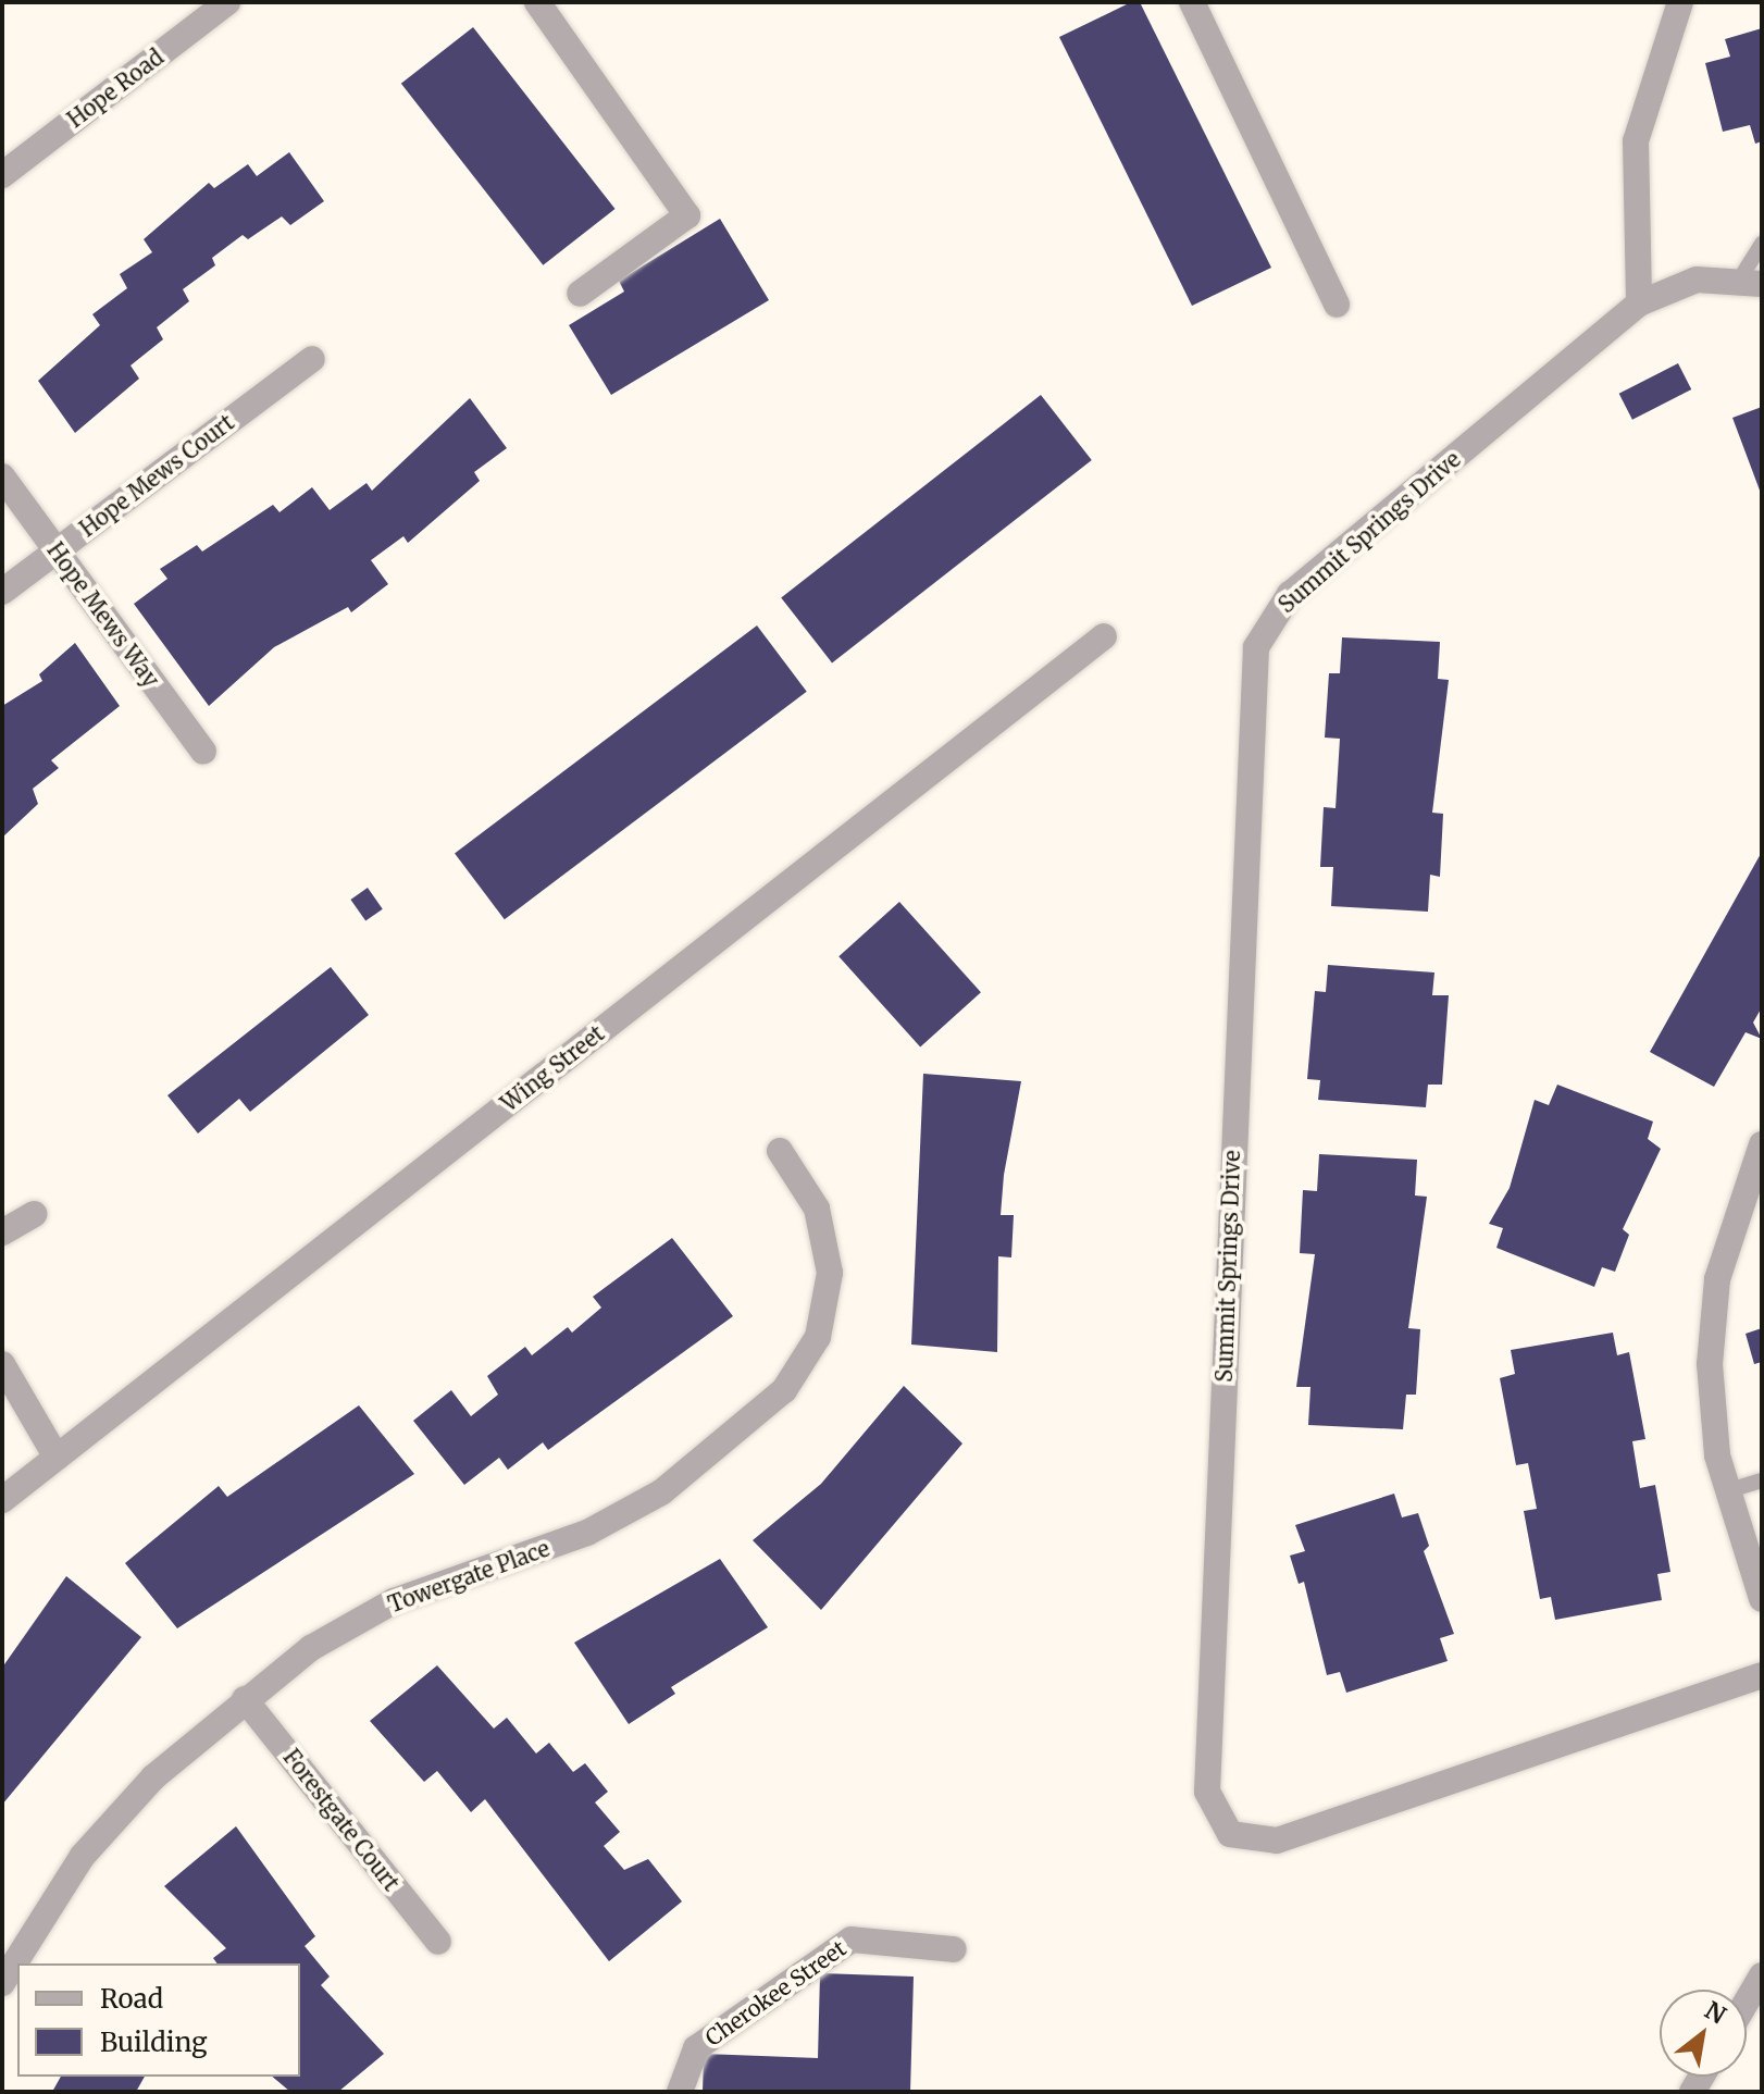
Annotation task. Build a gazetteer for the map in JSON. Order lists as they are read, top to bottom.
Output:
{
  "streets": {
    "street": [
      "Hope Road",
      "Hope Mews Court",
      "Summit Springs Drive",
      "Hope Mews Way",
      "Wing Street",
      "Towergate Place",
      "Forestgate Court",
      "Cherokee Street"
    ]
  },
  "crossings": [
    ["Hope Mews Court", "Hope Mews Way"],
    ["Towergate Place", "Forestgate Court"]
  ],
  "legend": ["Road", "Building"],
  "north": "top right"
}
